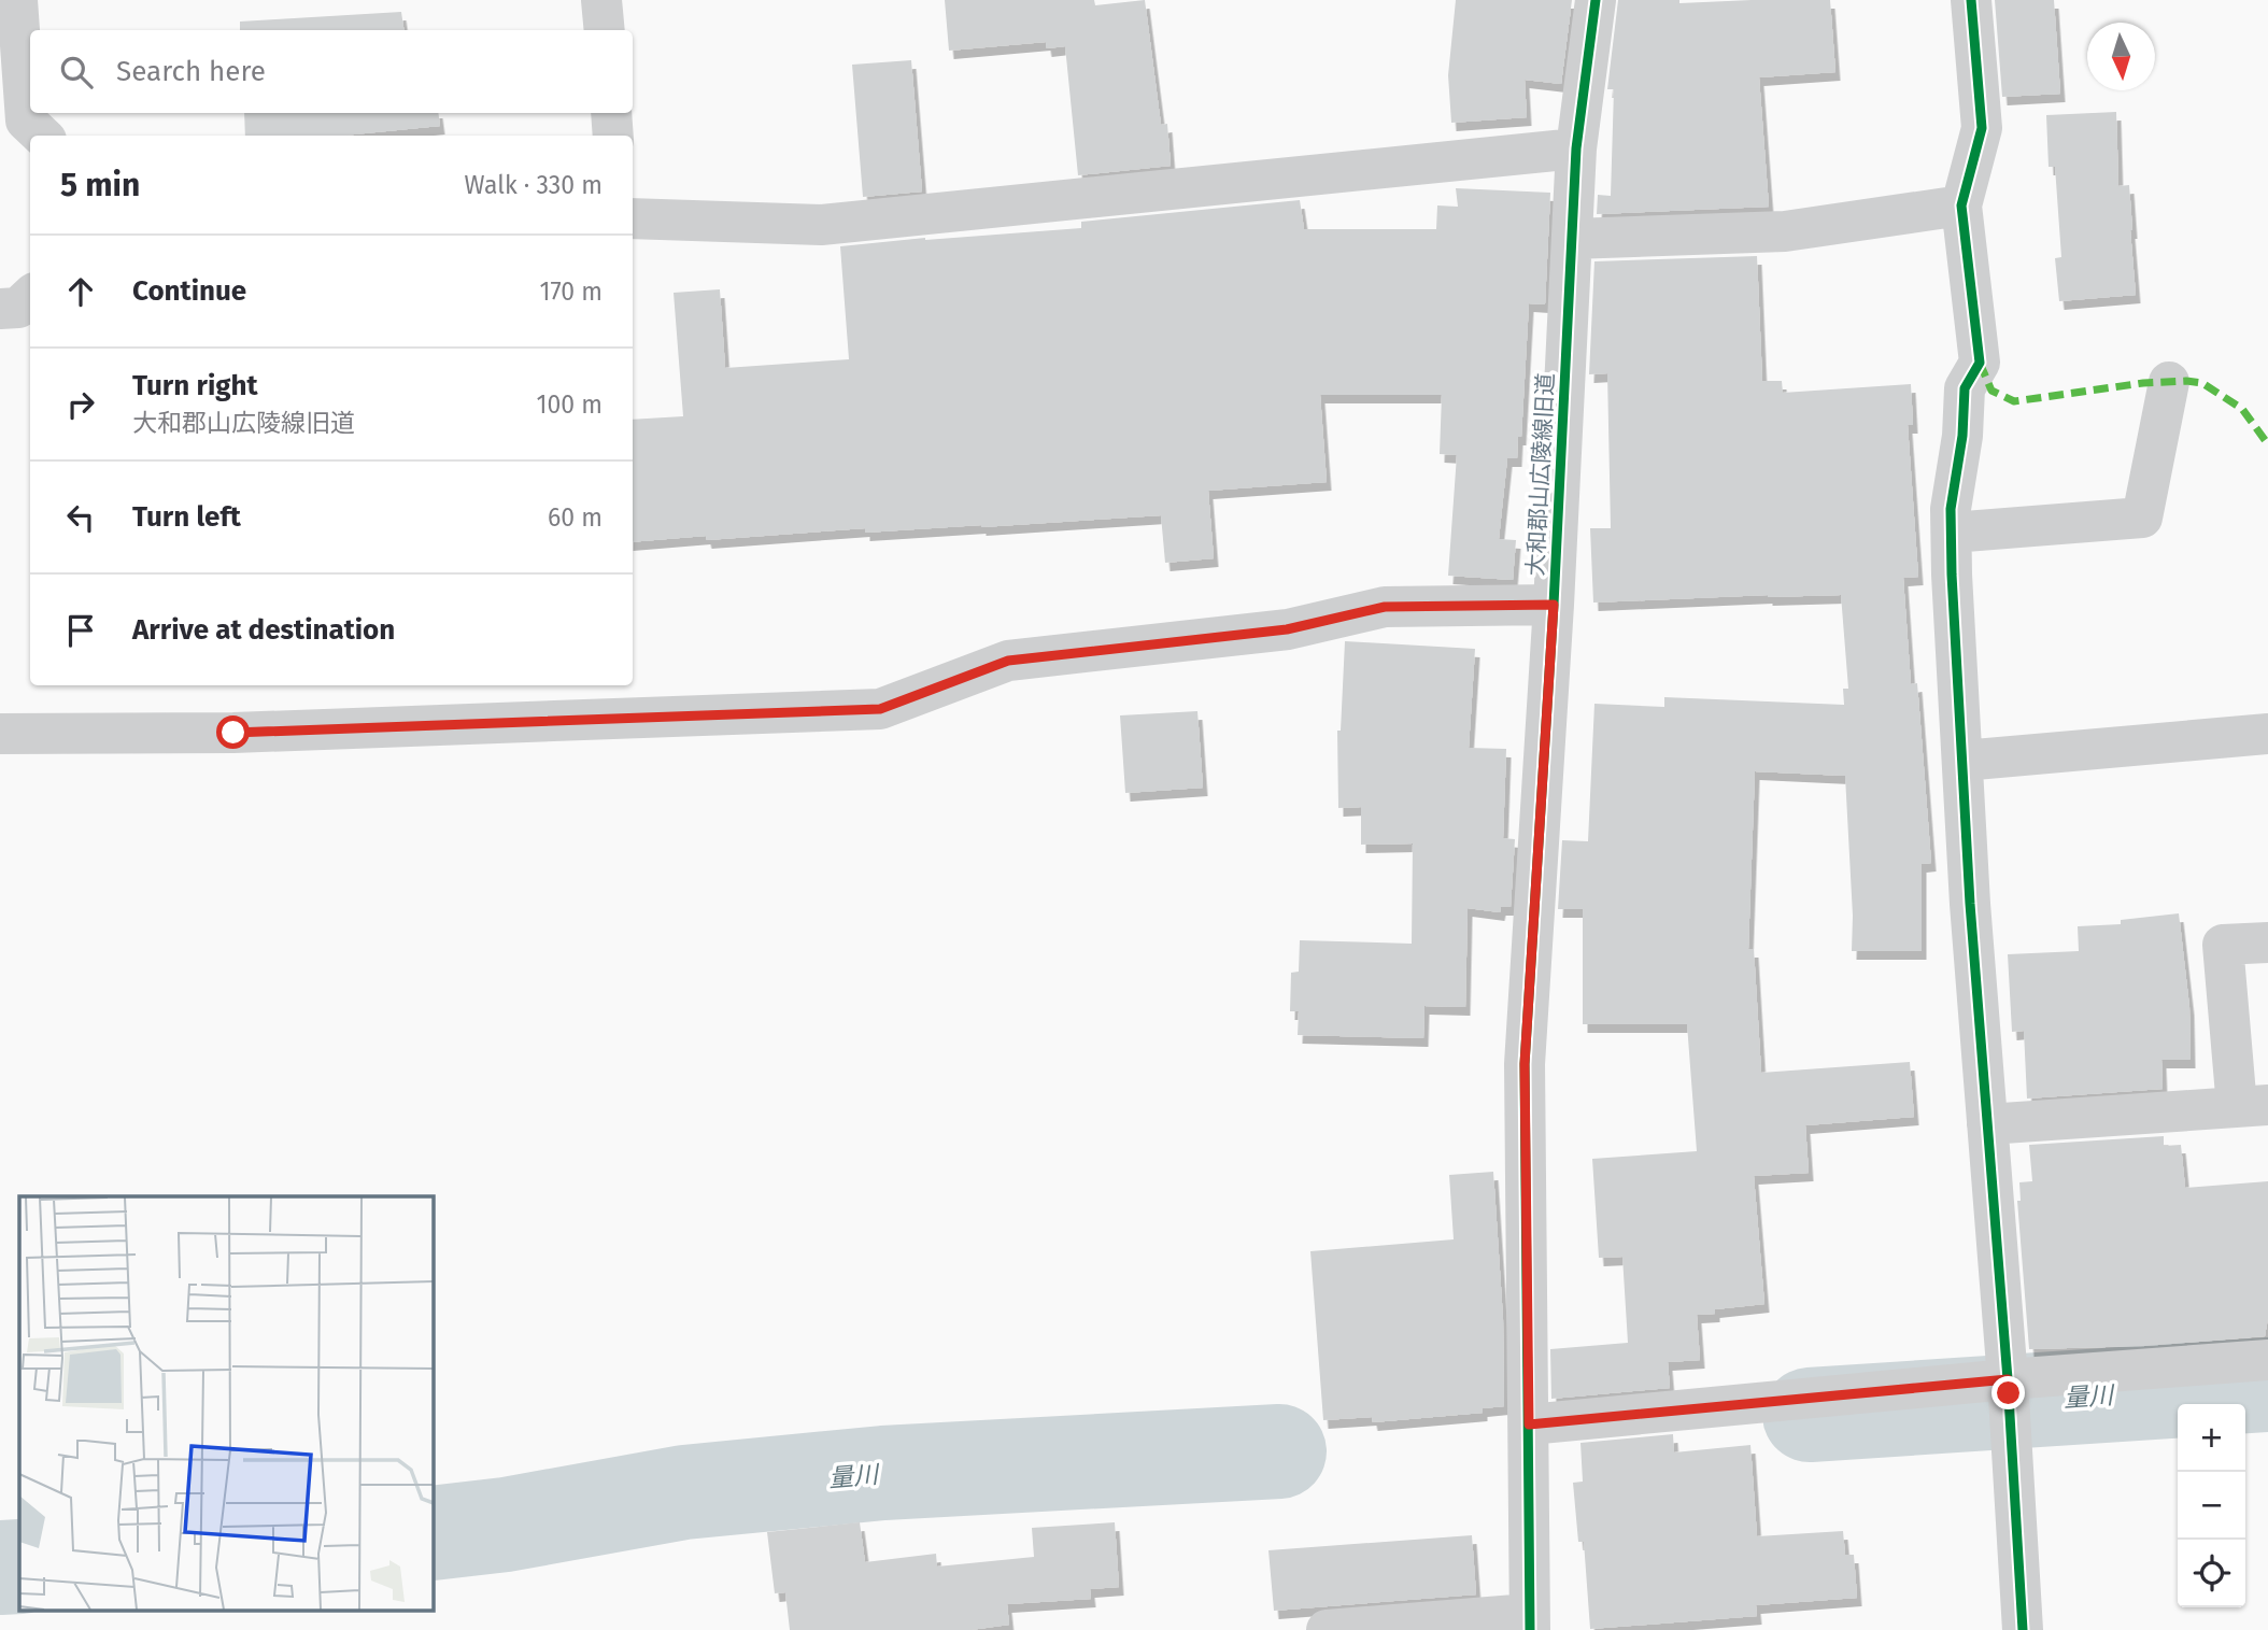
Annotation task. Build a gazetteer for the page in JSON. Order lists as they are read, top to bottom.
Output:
{
  "streets": {
    "street": ["大和郡山広陵線旧道"]
  },
  "water": ["量川"],
  "north": "bottom",
  "page": {
    "search": "Search here",
    "heading": ["5 min", "Walk · 330 m"],
    "list": [
      ["Continue", "170 m"],
      ["Turn right", "大和郡山広陵線旧道", "100 m"],
      ["Turn left", "60 m"],
      "Arrive at destination"
    ],
    "map_buttons": ["+", "−"]
  }
}
